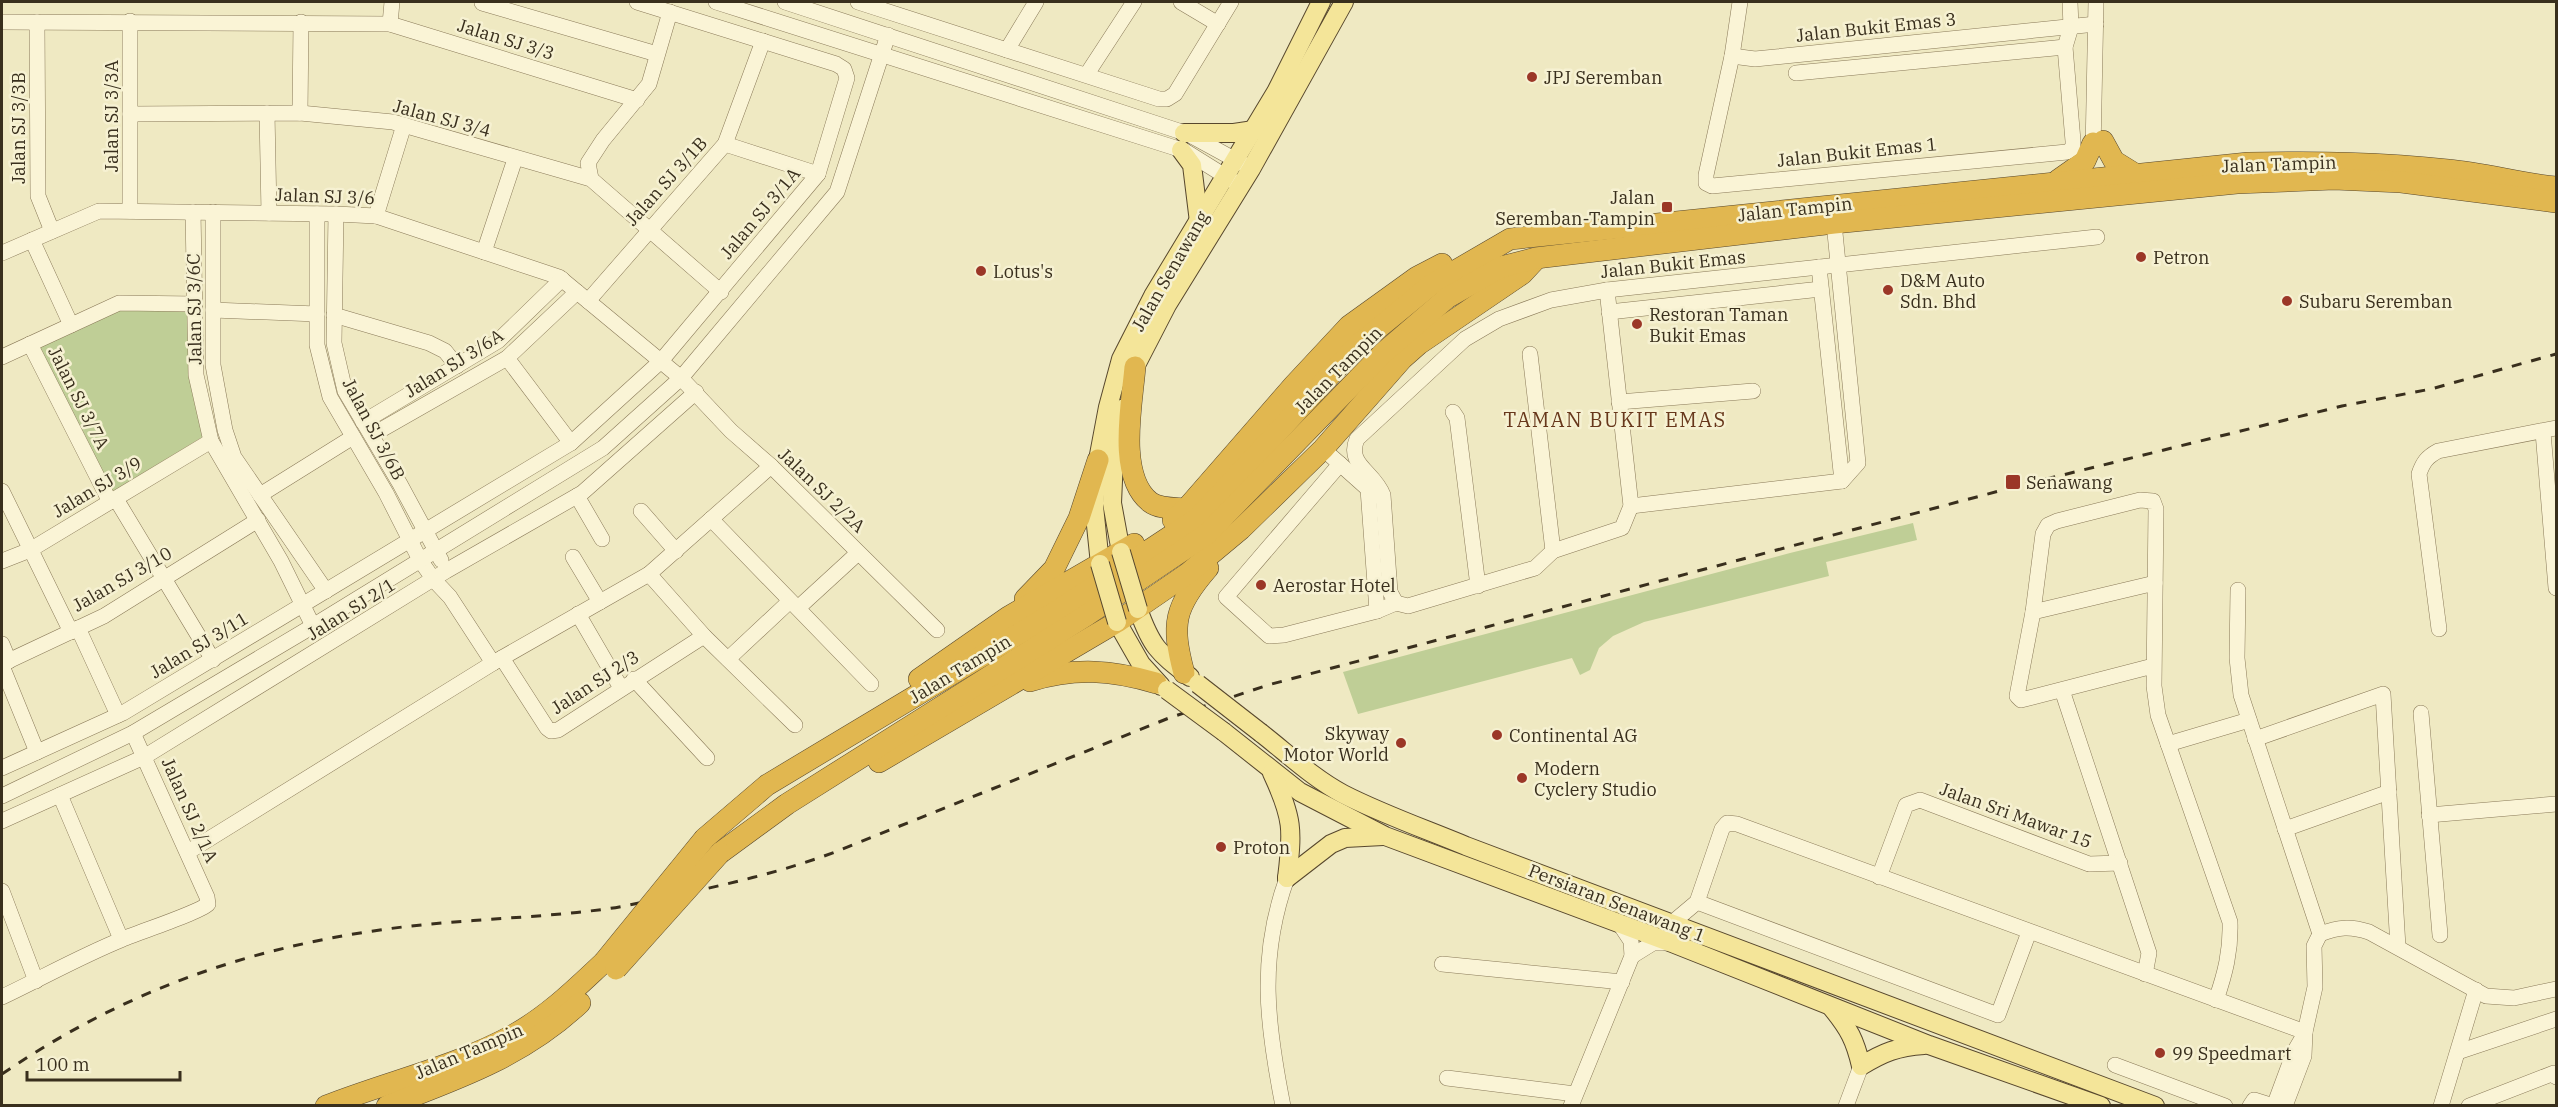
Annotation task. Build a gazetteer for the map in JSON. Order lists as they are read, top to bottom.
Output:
{
  "streets": {
    "highway": ["Jalan Tampin"],
    "main road": ["Jalan Senawang", "Persiaran Senawang 1"],
    "street": [
      "Jalan Bukit Emas 3",
      "Jalan SJ 3/3",
      "Jalan SJ 3/3A",
      "Jalan SJ 3/4",
      "Jalan SJ 3/3B",
      "Jalan Bukit Emas 1",
      "Jalan SJ 3/1B",
      "Jalan SJ 3/6",
      "Jalan SJ 3/1A",
      "Jalan Bukit Emas",
      "Jalan SJ 3/6C",
      "Jalan SJ 3/6A",
      "Jalan SJ 3/7A",
      "Jalan SJ 3/6B",
      "Jalan SJ 3/9",
      "Jalan SJ 2/2A",
      "Jalan SJ 3/10",
      "Jalan SJ 2/1",
      "Jalan SJ 3/11",
      "Jalan SJ 2/3",
      "Jalan SJ 2/1A",
      "Jalan Sri Mawar 15"
    ]
  },
  "crossings": [
    ["Jalan Bukit Emas 3", "Jalan Bukit Emas 1"],
    ["Jalan SJ 3/3", "Jalan SJ 3/3A"],
    ["Jalan SJ 3/3", "Jalan SJ 3/3B"],
    ["Jalan SJ 3/3A", "Jalan SJ 3/4"],
    ["Jalan SJ 3/3A", "Jalan SJ 3/6"],
    ["Jalan SJ 3/4", "Jalan SJ 3/1B"],
    ["Jalan SJ 3/4", "Jalan SJ 3/1A"],
    ["Jalan SJ 3/3B", "Jalan SJ 3/6"],
    ["Jalan SJ 3/1B", "Jalan SJ 3/6"],
    ["Jalan SJ 3/1B", "Jalan SJ 3/1A"],
    ["Jalan SJ 3/1B", "Jalan SJ 3/6A"],
    ["Jalan SJ 3/6", "Jalan SJ 3/1A"],
    ["Jalan SJ 3/6", "Jalan SJ 3/6C"],
    ["Jalan SJ 3/6", "Jalan SJ 3/6A"],
    ["Jalan SJ 3/6", "Jalan SJ 3/6B"],
    ["Jalan SJ 3/6", "Jalan SJ 2/2A"],
    ["Jalan SJ 3/1A", "Jalan SJ 3/11"],
    ["Jalan Senawang", "Persiaran Senawang 1"],
    ["Jalan SJ 3/6C", "Jalan SJ 3/11"],
    ["Jalan SJ 3/7A", "Jalan SJ 3/9"],
    ["Jalan SJ 3/7A", "Jalan SJ 3/10"],
    ["Jalan SJ 3/7A", "Jalan SJ 3/11"],
    ["Jalan SJ 3/6B", "Jalan SJ 2/1"],
    ["Jalan SJ 3/6B", "Jalan SJ 3/11"],
    ["Jalan SJ 2/2A", "Jalan SJ 2/1"],
    ["Jalan SJ 2/1", "Jalan SJ 2/1A"]
  ],
  "districts": ["TAMAN BUKIT EMAS"],
  "places": {
    "other": [
      "JPJ Seremban",
      "Petron",
      "Lotus's",
      "D&M Auto Sdn. Bhd",
      "Subaru Seremban",
      "Restoran Taman Bukit Emas",
      "Aerostar Hotel",
      "Continental AG",
      "Skyway Motor World",
      "Modern Cyclery Studio",
      "Proton",
      "99 Speedmart"
    ],
    "transit": ["Jalan Seremban-Tampin", "Senawang"]
  },
  "scale_bar": "100 m"
}
